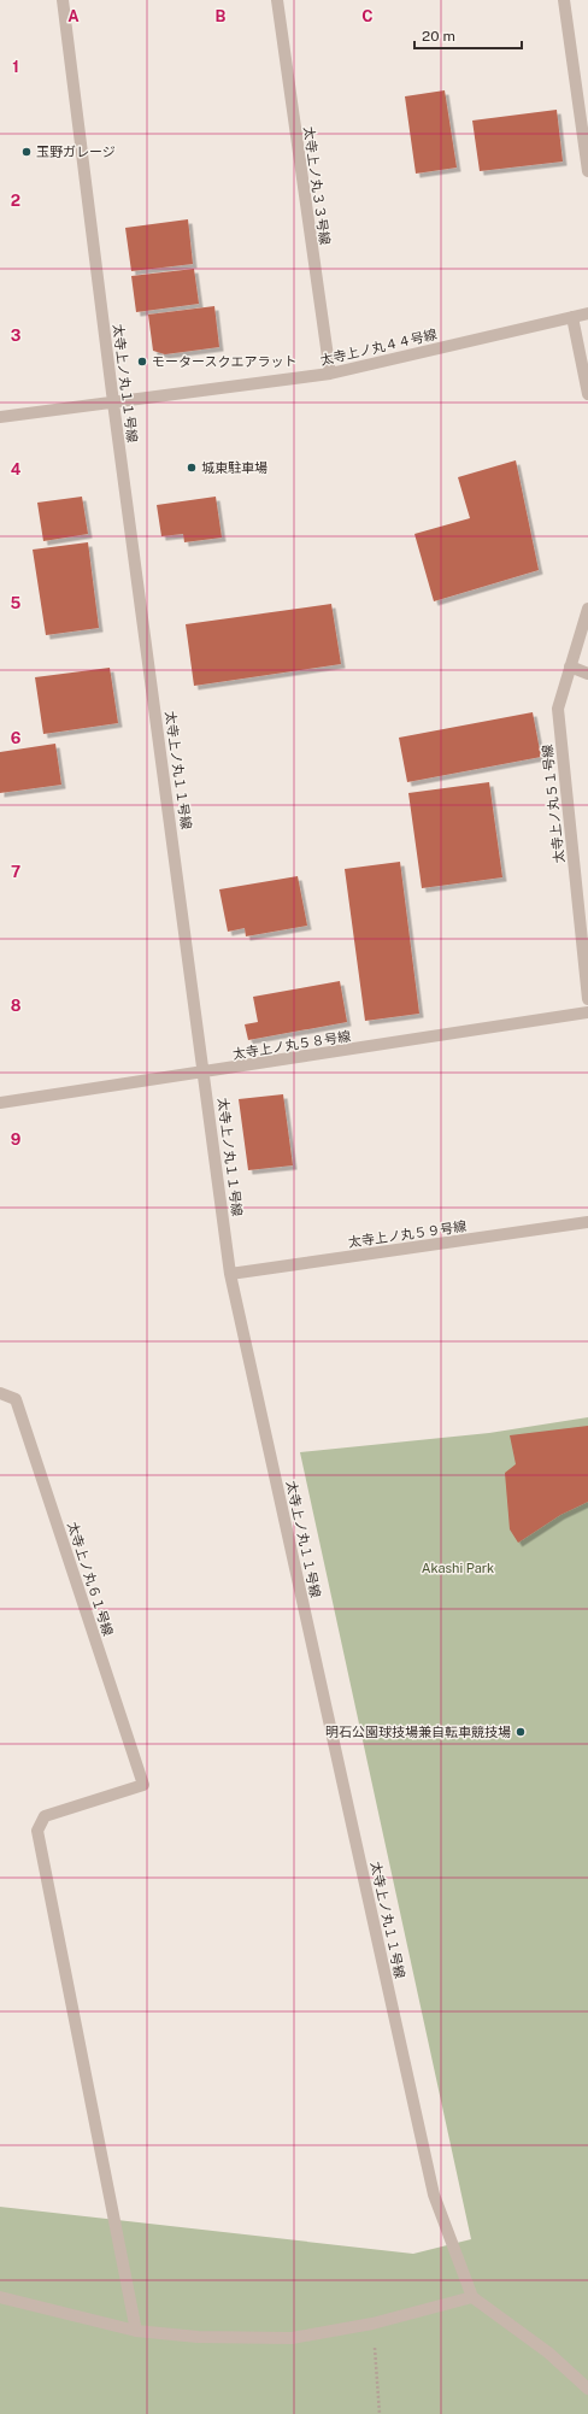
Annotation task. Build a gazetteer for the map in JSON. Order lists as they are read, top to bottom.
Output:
{
  "streets": {
    "street": [
      "太寺上ノ丸３３号線",
      "太寺上ノ丸４４号線",
      "太寺上ノ丸１１号線",
      "太寺上ノ丸５１号線",
      "太寺上ノ丸５８号線",
      "太寺上ノ丸５９号線",
      "太寺上ノ丸６１号線"
    ]
  },
  "crossings": [
    ["太寺上ノ丸３３号線", "太寺上ノ丸４４号線"],
    ["太寺上ノ丸４４号線", "太寺上ノ丸１１号線"],
    ["太寺上ノ丸１１号線", "太寺上ノ丸５８号線"],
    ["太寺上ノ丸１１号線", "太寺上ノ丸５９号線"]
  ],
  "parks": ["Akashi Park"],
  "places": [
    "玉野ガレージ",
    "モータースクエアラット",
    "城東駐車場",
    "明石公園球技場兼自転車競技場"
  ],
  "scale_bar": "20 m",
  "grid": {
    "columns": ["A", "B", "C"],
    "rows": [
      "1",
      "2",
      "3",
      "4",
      "5",
      "6",
      "7",
      "8",
      "9"
    ]
  }
}
